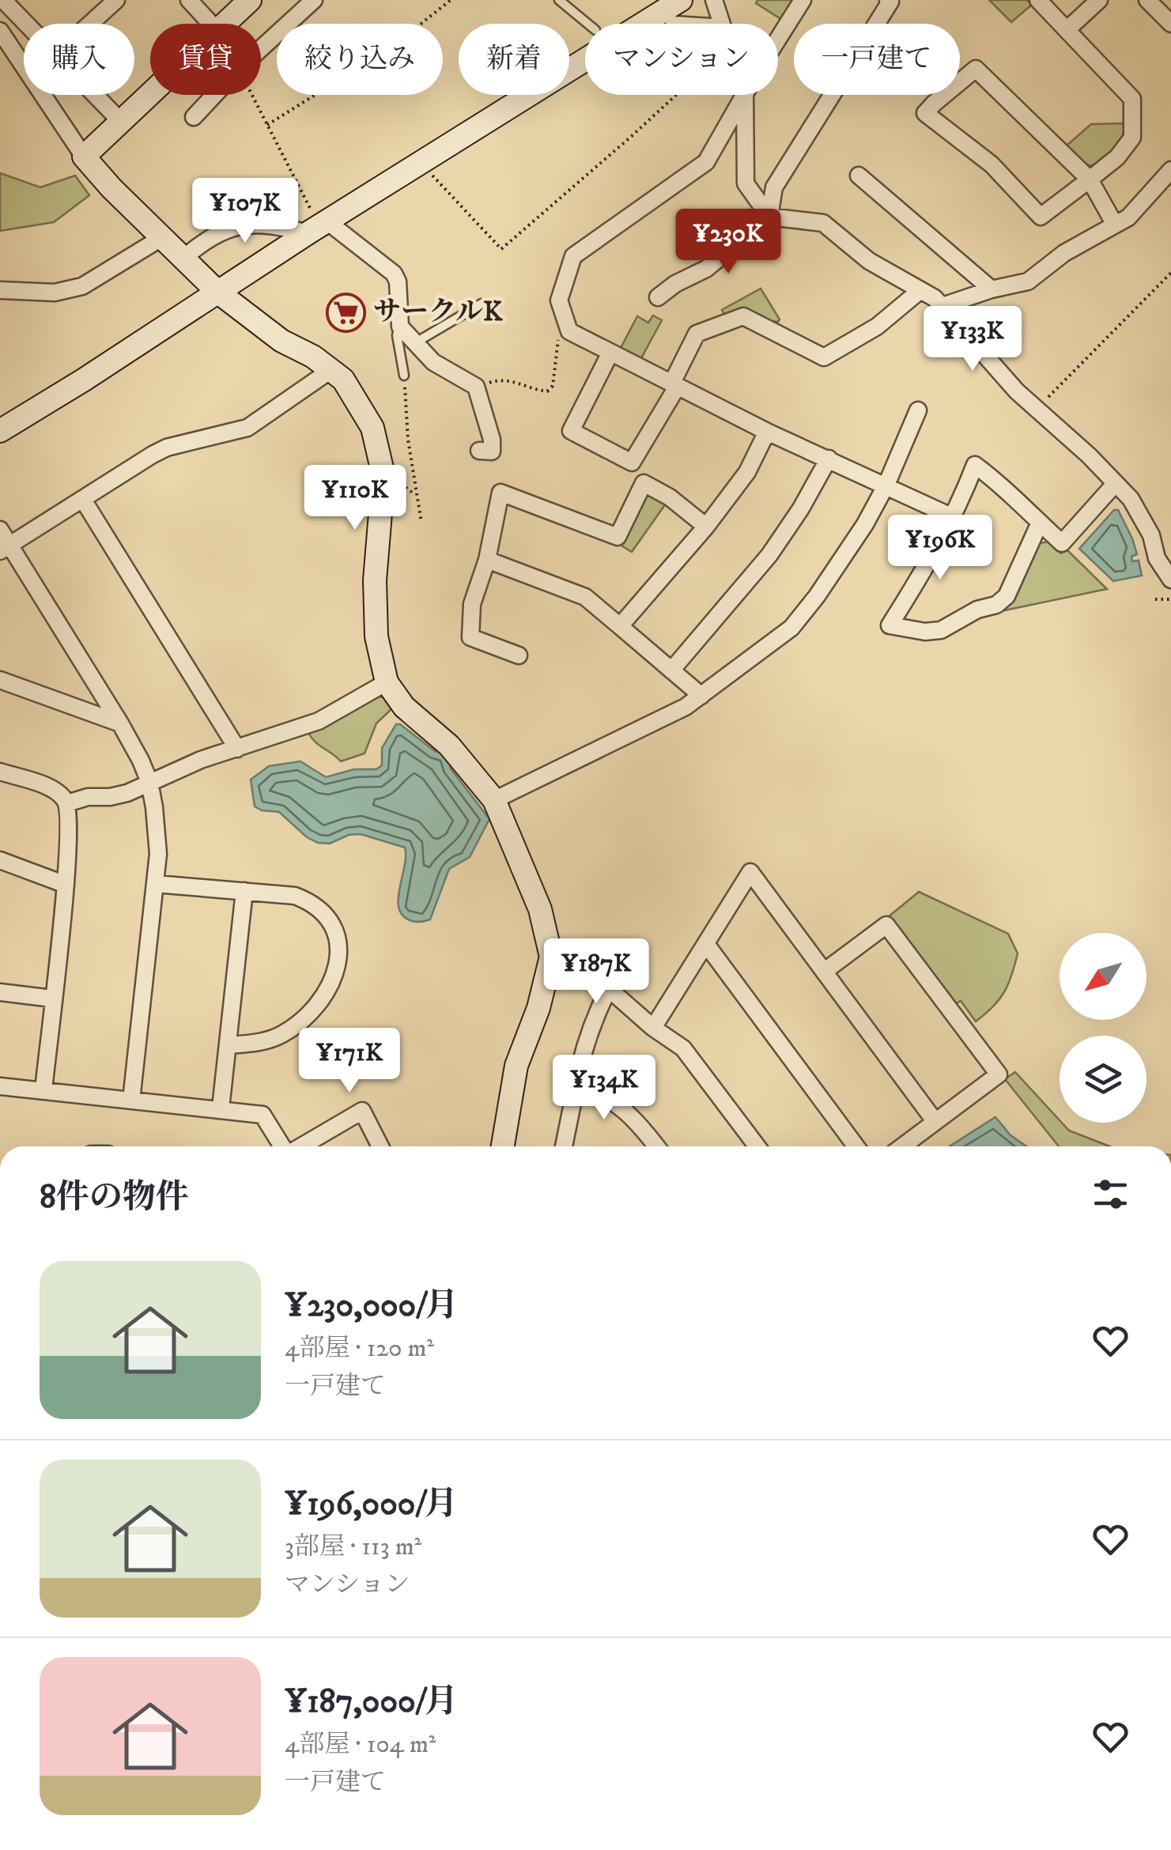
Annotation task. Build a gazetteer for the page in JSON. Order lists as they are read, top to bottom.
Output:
{
  "places": {
    "supermarket": ["サークルK"]
  },
  "north": "bottom left",
  "page": {
    "chip": [
      "購入",
      "賃貸",
      "絞り込み",
      "新着",
      "マンション",
      "一戸建て"
    ],
    "price": [
      "¥107K",
      "¥230K",
      "¥133K",
      "¥110K",
      "¥196K",
      "¥187K",
      "¥171K",
      "¥134K"
    ],
    "heading": "8件の物件",
    "list": [
      {
        "name": "¥230,000/月",
        "note": "4部屋 · 120 m² · 一戸建て"
      },
      {
        "name": "¥196,000/月",
        "note": "3部屋 · 113 m² · マンション"
      },
      {
        "name": "¥187,000/月",
        "note": "4部屋 · 104 m² · 一戸建て"
      }
    ]
  }
}
